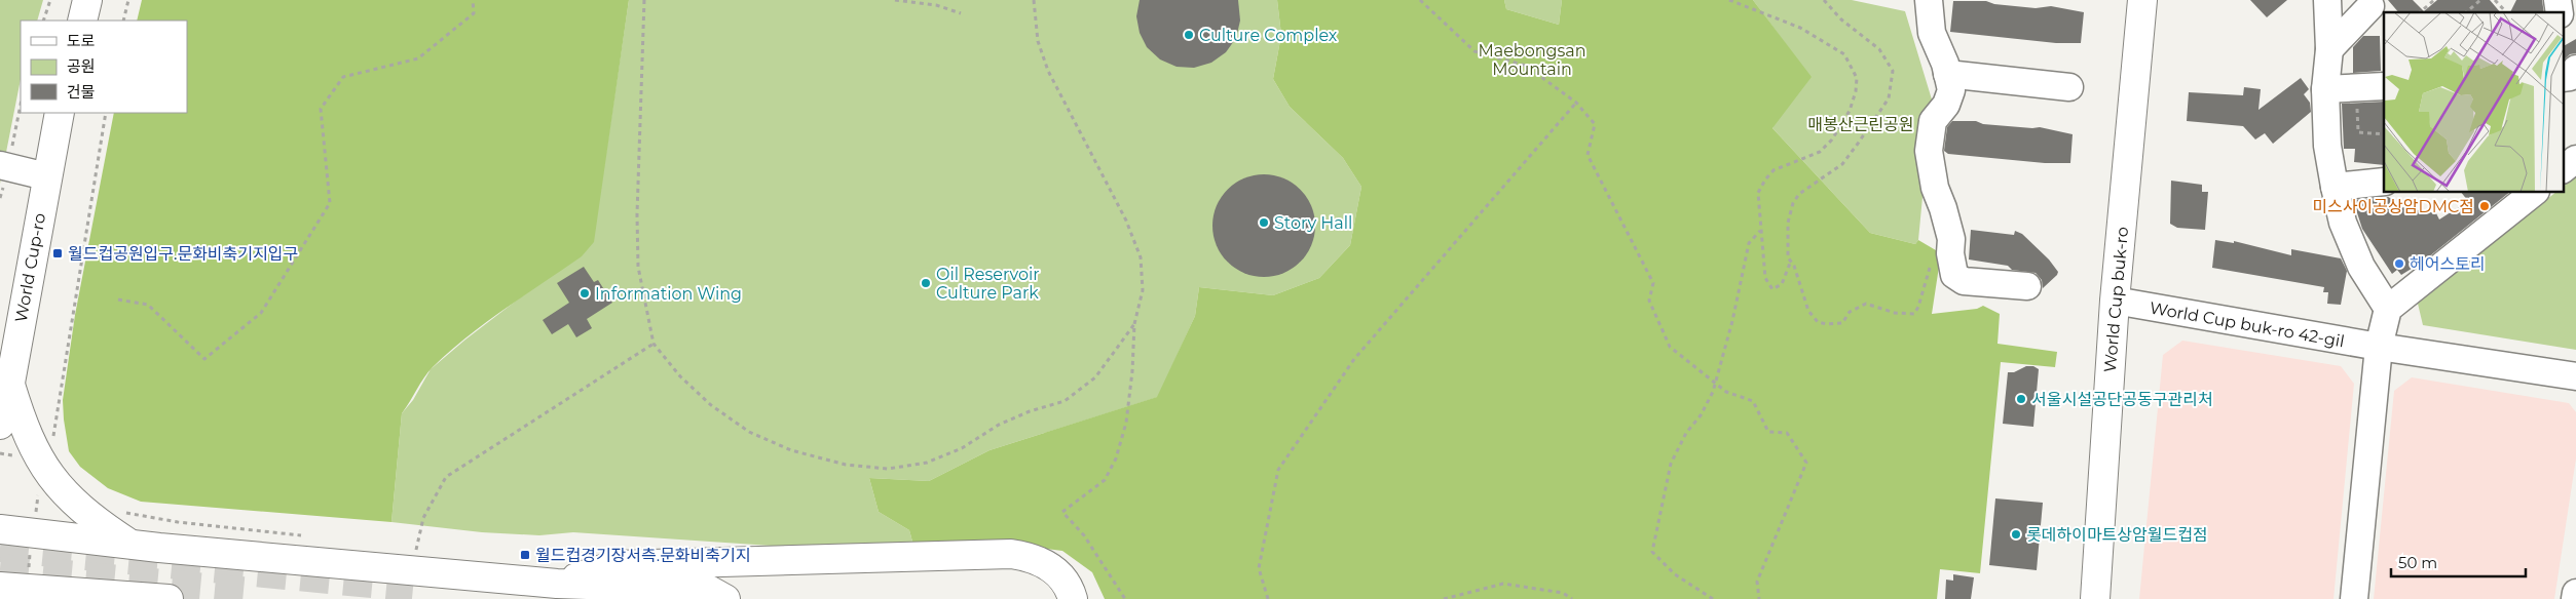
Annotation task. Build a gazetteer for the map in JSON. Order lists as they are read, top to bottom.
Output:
{
  "streets": {
    "main road": ["World Cup-ro", "World Cup buk-ro"],
    "street": ["World Cup buk-ro 42-gil"]
  },
  "crossings": [
    ["World Cup buk-ro", "World Cup buk-ro 42-gil"]
  ],
  "parks": ["Maebongsan Mountain", "매봉산근린공원"],
  "places": {
    "other": [
      "Culture Complex",
      "미스사이공상암DMC점",
      "Story Hall",
      "헤어스토리",
      "Oil Reservoir Culture Park",
      "Information Wing",
      "서울시설공단공동구관리처",
      "롯데하이마트상암월드컵점"
    ],
    "transit": ["월드컵공원입구.문화비축기지입구", "월드컵경기장서측.문화비축기지"]
  },
  "legend": ["도로", "공원", "건물"],
  "scale_bar": "50 m"
}
